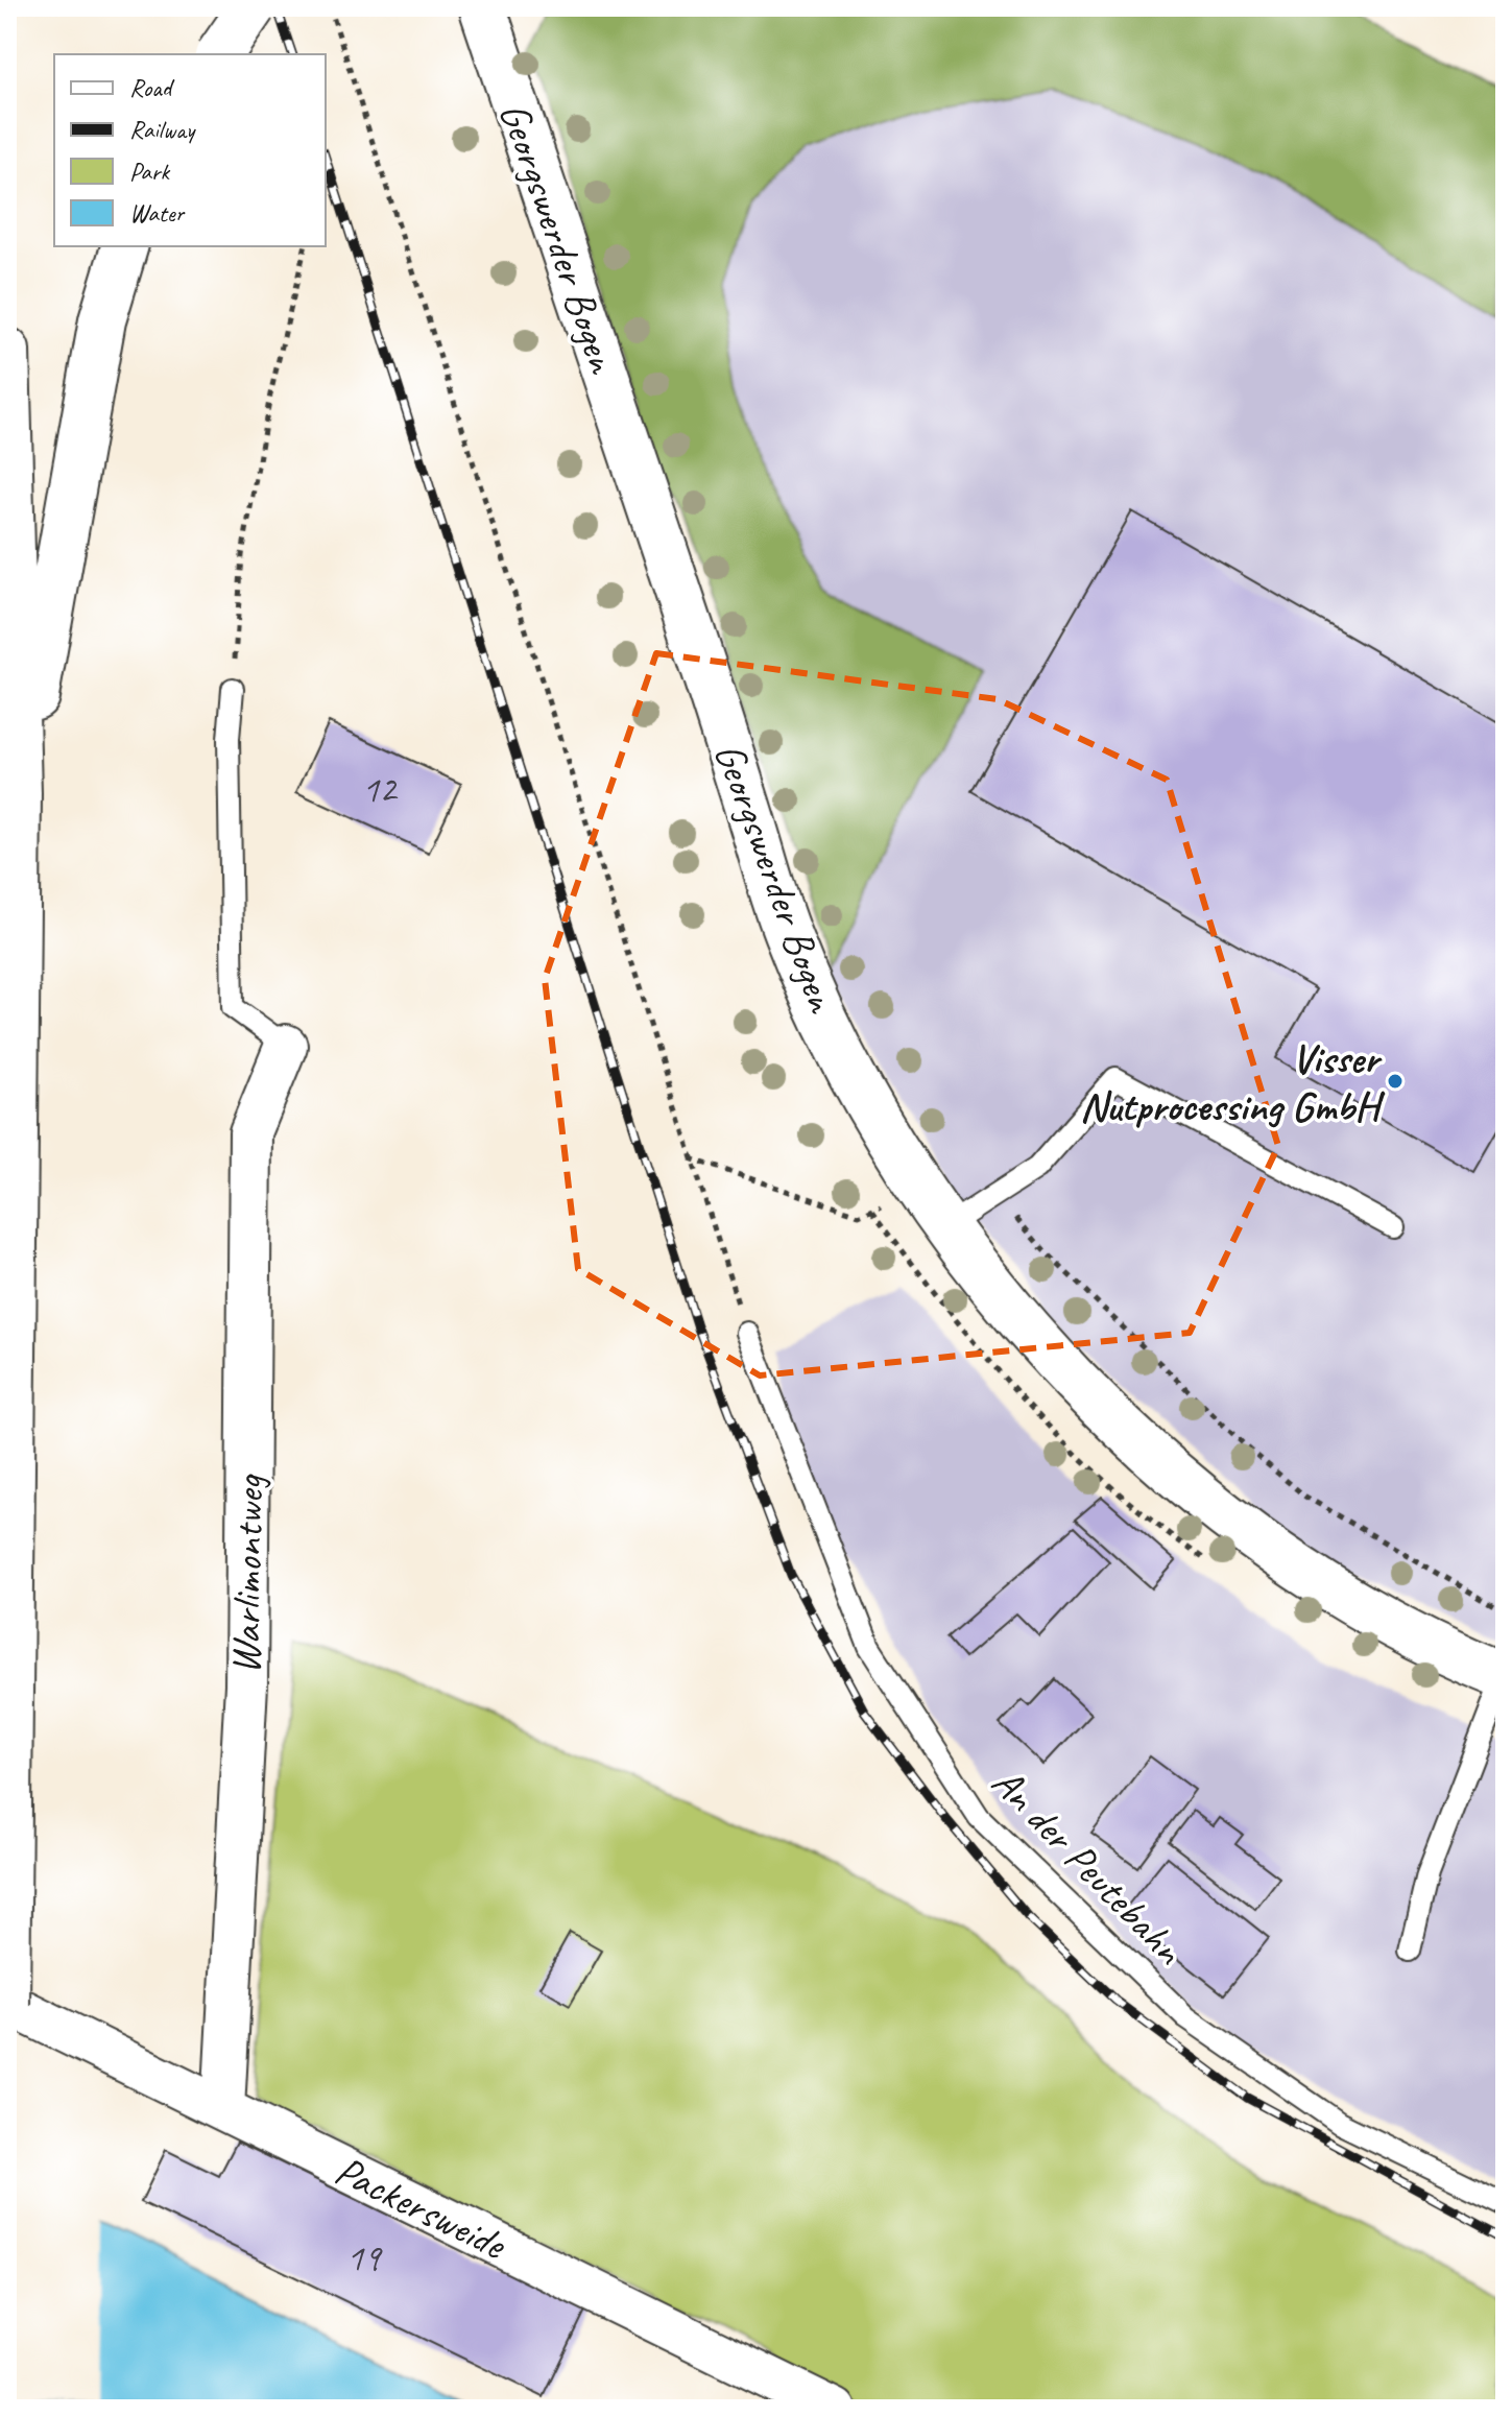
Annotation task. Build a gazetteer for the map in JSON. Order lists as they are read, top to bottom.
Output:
{
  "streets": {
    "main road": ["Georgswerder Bogen"],
    "street": ["Warlimontweg", "Packersweide"],
    "lane": ["An der Peutebahn"]
  },
  "crossings": [
    ["Warlimontweg", "Packersweide"]
  ],
  "places": ["Visser Nutprocessing GmbH"],
  "house_numbers": ["12", "19"],
  "legend": [
    "Road",
    "Railway",
    "Park",
    "Water"
  ]
}
